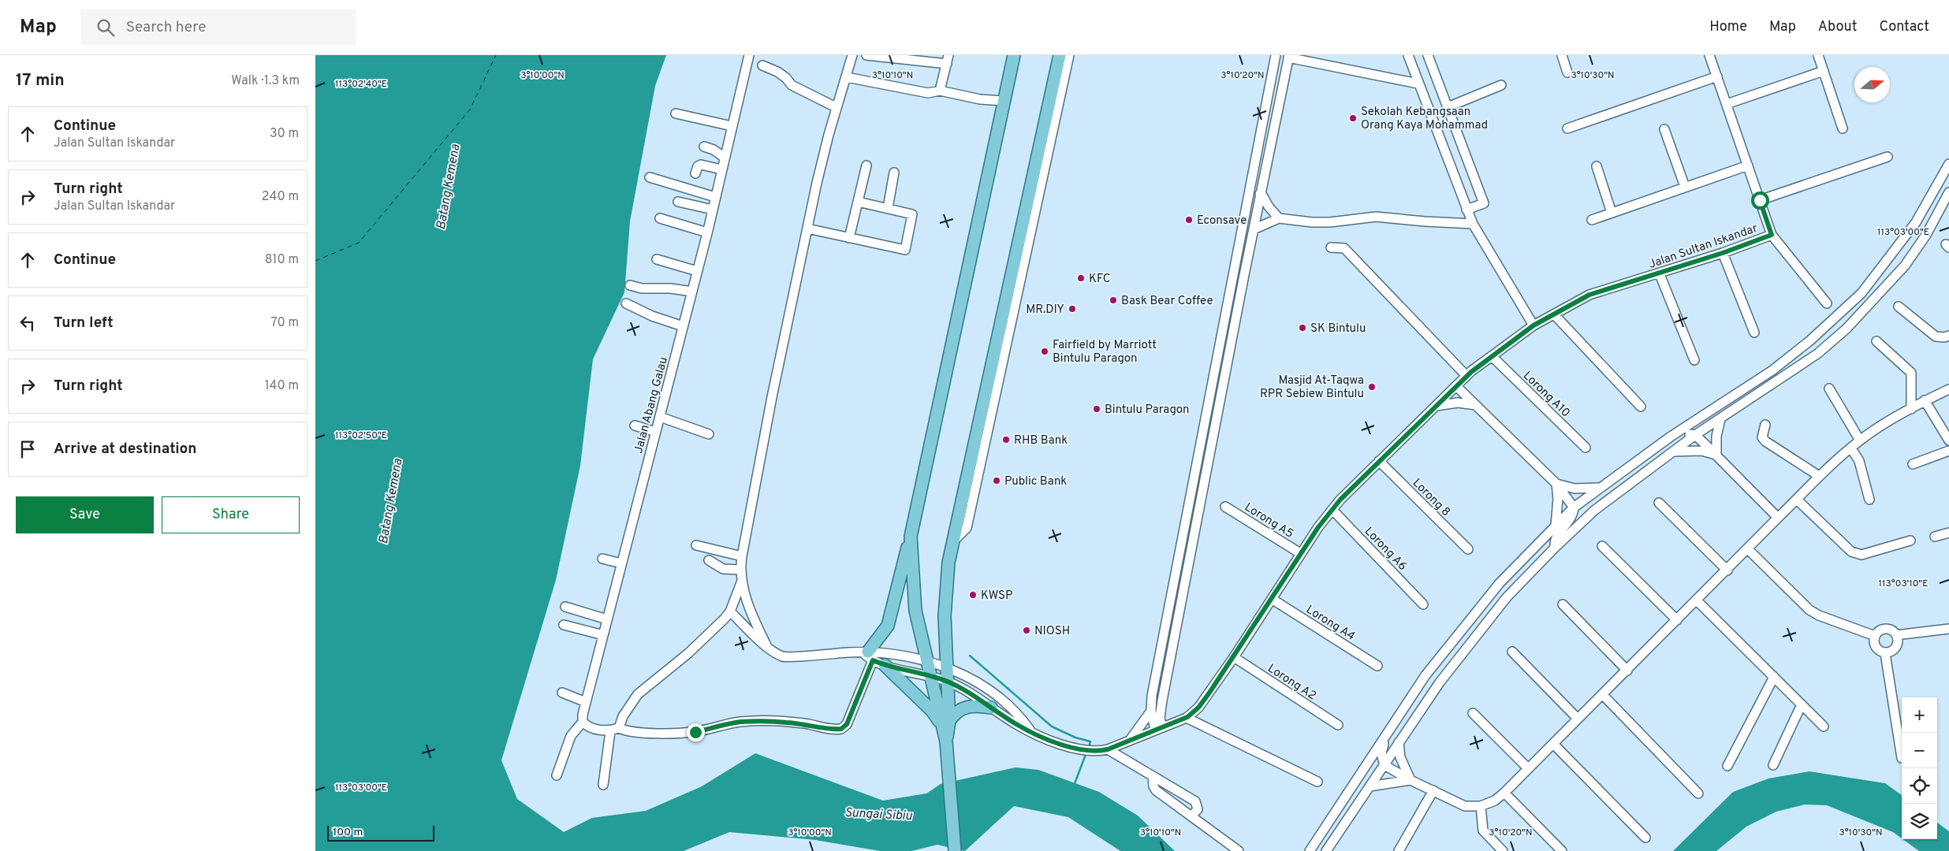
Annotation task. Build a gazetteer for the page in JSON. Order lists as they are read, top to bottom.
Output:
{
  "streets": {
    "street": [
      "Jalan Sultan Iskandar",
      "Lorong A10",
      "Jalan Abang Galau",
      "Lorong 8",
      "Lorong A5",
      "Lorong A6",
      "Lorong A4",
      "Lorong A2"
    ]
  },
  "crossings": [
    ["Jalan Sultan Iskandar", "Lorong A10"],
    ["Jalan Sultan Iskandar", "Lorong 8"],
    ["Jalan Sultan Iskandar", "Lorong A5"],
    ["Jalan Sultan Iskandar", "Lorong A6"],
    ["Jalan Sultan Iskandar", "Lorong A4"],
    ["Jalan Sultan Iskandar", "Lorong A2"]
  ],
  "water": ["Batang Kemena", "Sungai Sibiu"],
  "places": [
    "Sekolah Kebangsaan Orang Kaya Mohammad",
    "Econsave",
    "KFC",
    "Bask Bear Coffee",
    "MR.DIY",
    "SK Bintulu",
    "Fairfield by Marriott Bintulu Paragon",
    "Masjid At-Taqwa RPR Sebiew Bintulu",
    "Bintulu Paragon",
    "RHB Bank",
    "Public Bank",
    "KWSP",
    "NIOSH"
  ],
  "scale_bar": "100 m",
  "north": "right",
  "page": {
    "header": "Map",
    "search": "Search here",
    "nav": [
      "Home",
      "Map",
      "About",
      "Contact"
    ],
    "heading": ["17 min", "Walk · 1.3 km"],
    "list": [
      ["Continue", "Jalan Sultan Iskandar", "30 m"],
      ["Turn right", "Jalan Sultan Iskandar", "240 m"],
      ["Continue", "810 m"],
      ["Turn left", "70 m"],
      ["Turn right", "140 m"],
      "Arrive at destination"
    ],
    "buttons": ["Save", "Share"],
    "map_buttons": ["+", "−"],
    "scale": "100 m"
  },
  "coordinates": [
    "3°10'00\"N",
    "3°10'10\"N",
    "3°10'20\"N",
    "3°10'30\"N",
    "113°02'40\"E",
    "113°03'00\"E",
    "113°02'50\"E",
    "113°03'10\"E"
  ]
}
